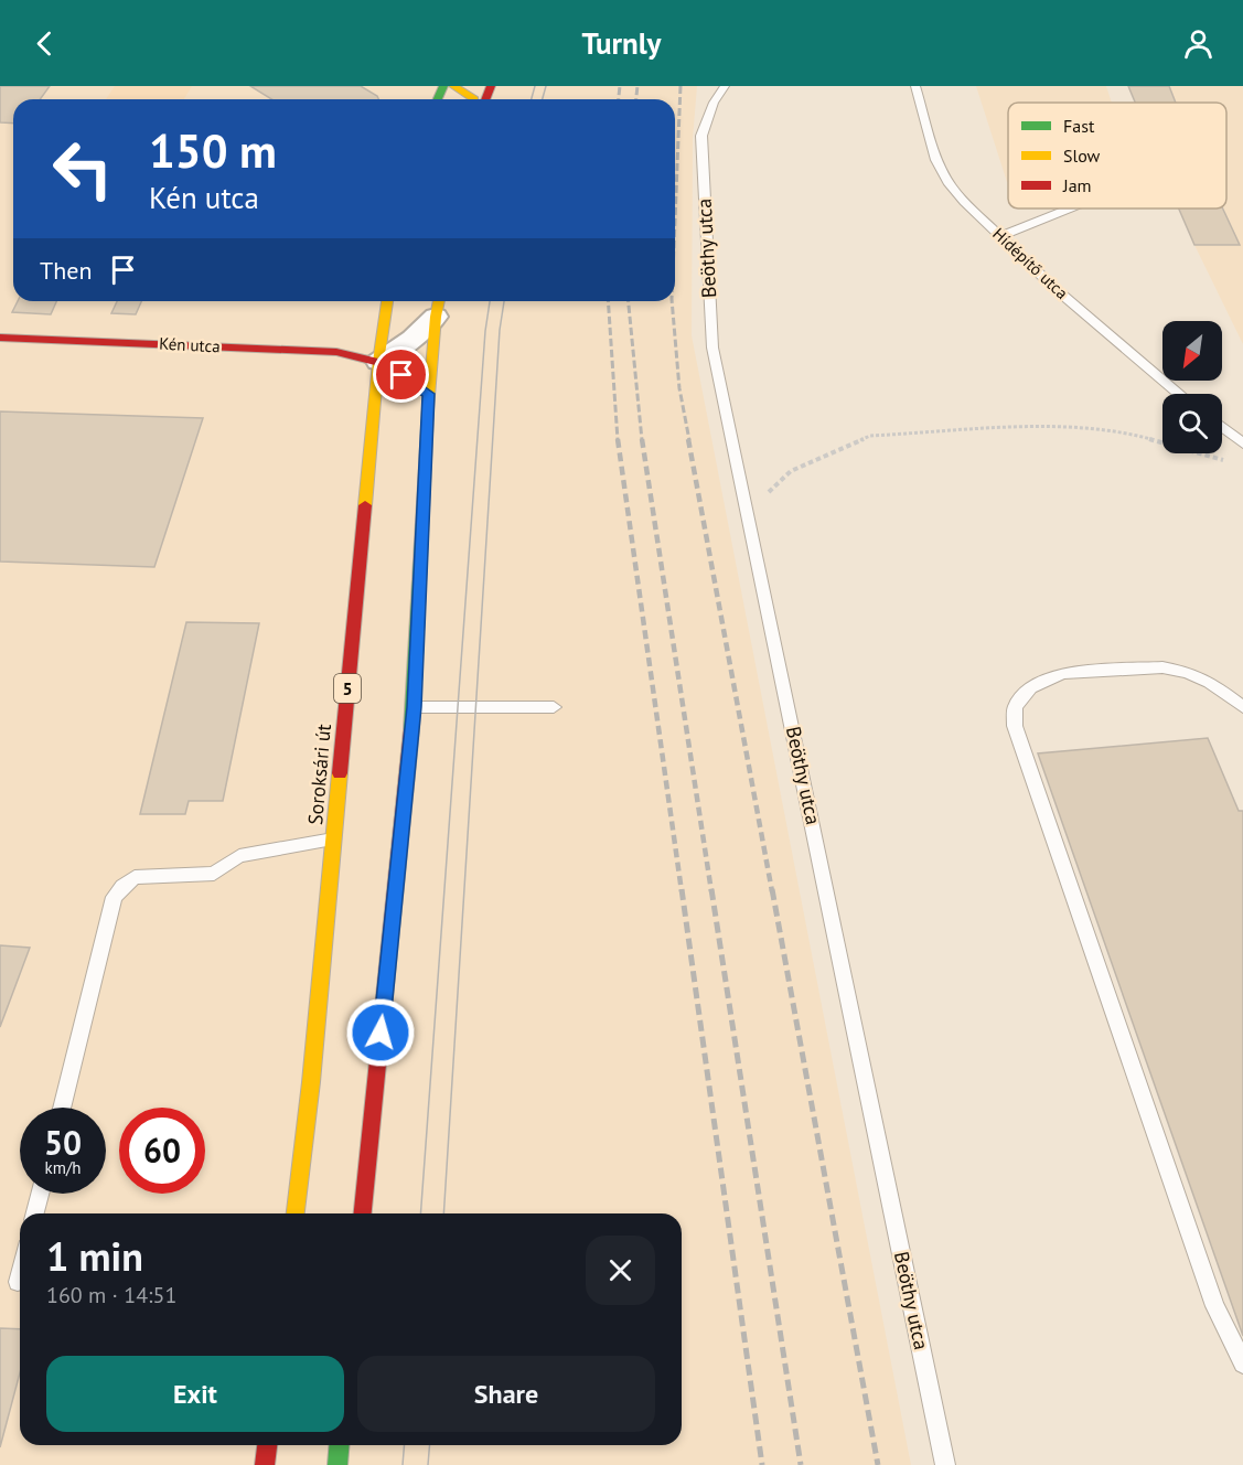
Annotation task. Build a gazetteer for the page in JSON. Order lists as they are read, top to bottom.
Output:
{
  "streets": {
    "main road": ["Kén utca", "5", "Soroksári út"],
    "lane": ["Beöthy utca", "Hídépítő utca"]
  },
  "crossings": [
    ["Kén utca", "Soroksári út"]
  ],
  "legend": ["Fast", "Slow", "Jam"],
  "north": "bottom left",
  "page": {
    "header": "Turnly",
    "turn": ["150 m", "Kén utca"],
    "then": "Then",
    "speed": "50 km/h",
    "limit": "60",
    "heading": ["1 min", "160 m · 14:51"],
    "buttons": ["Exit", "Share"]
  }
}
